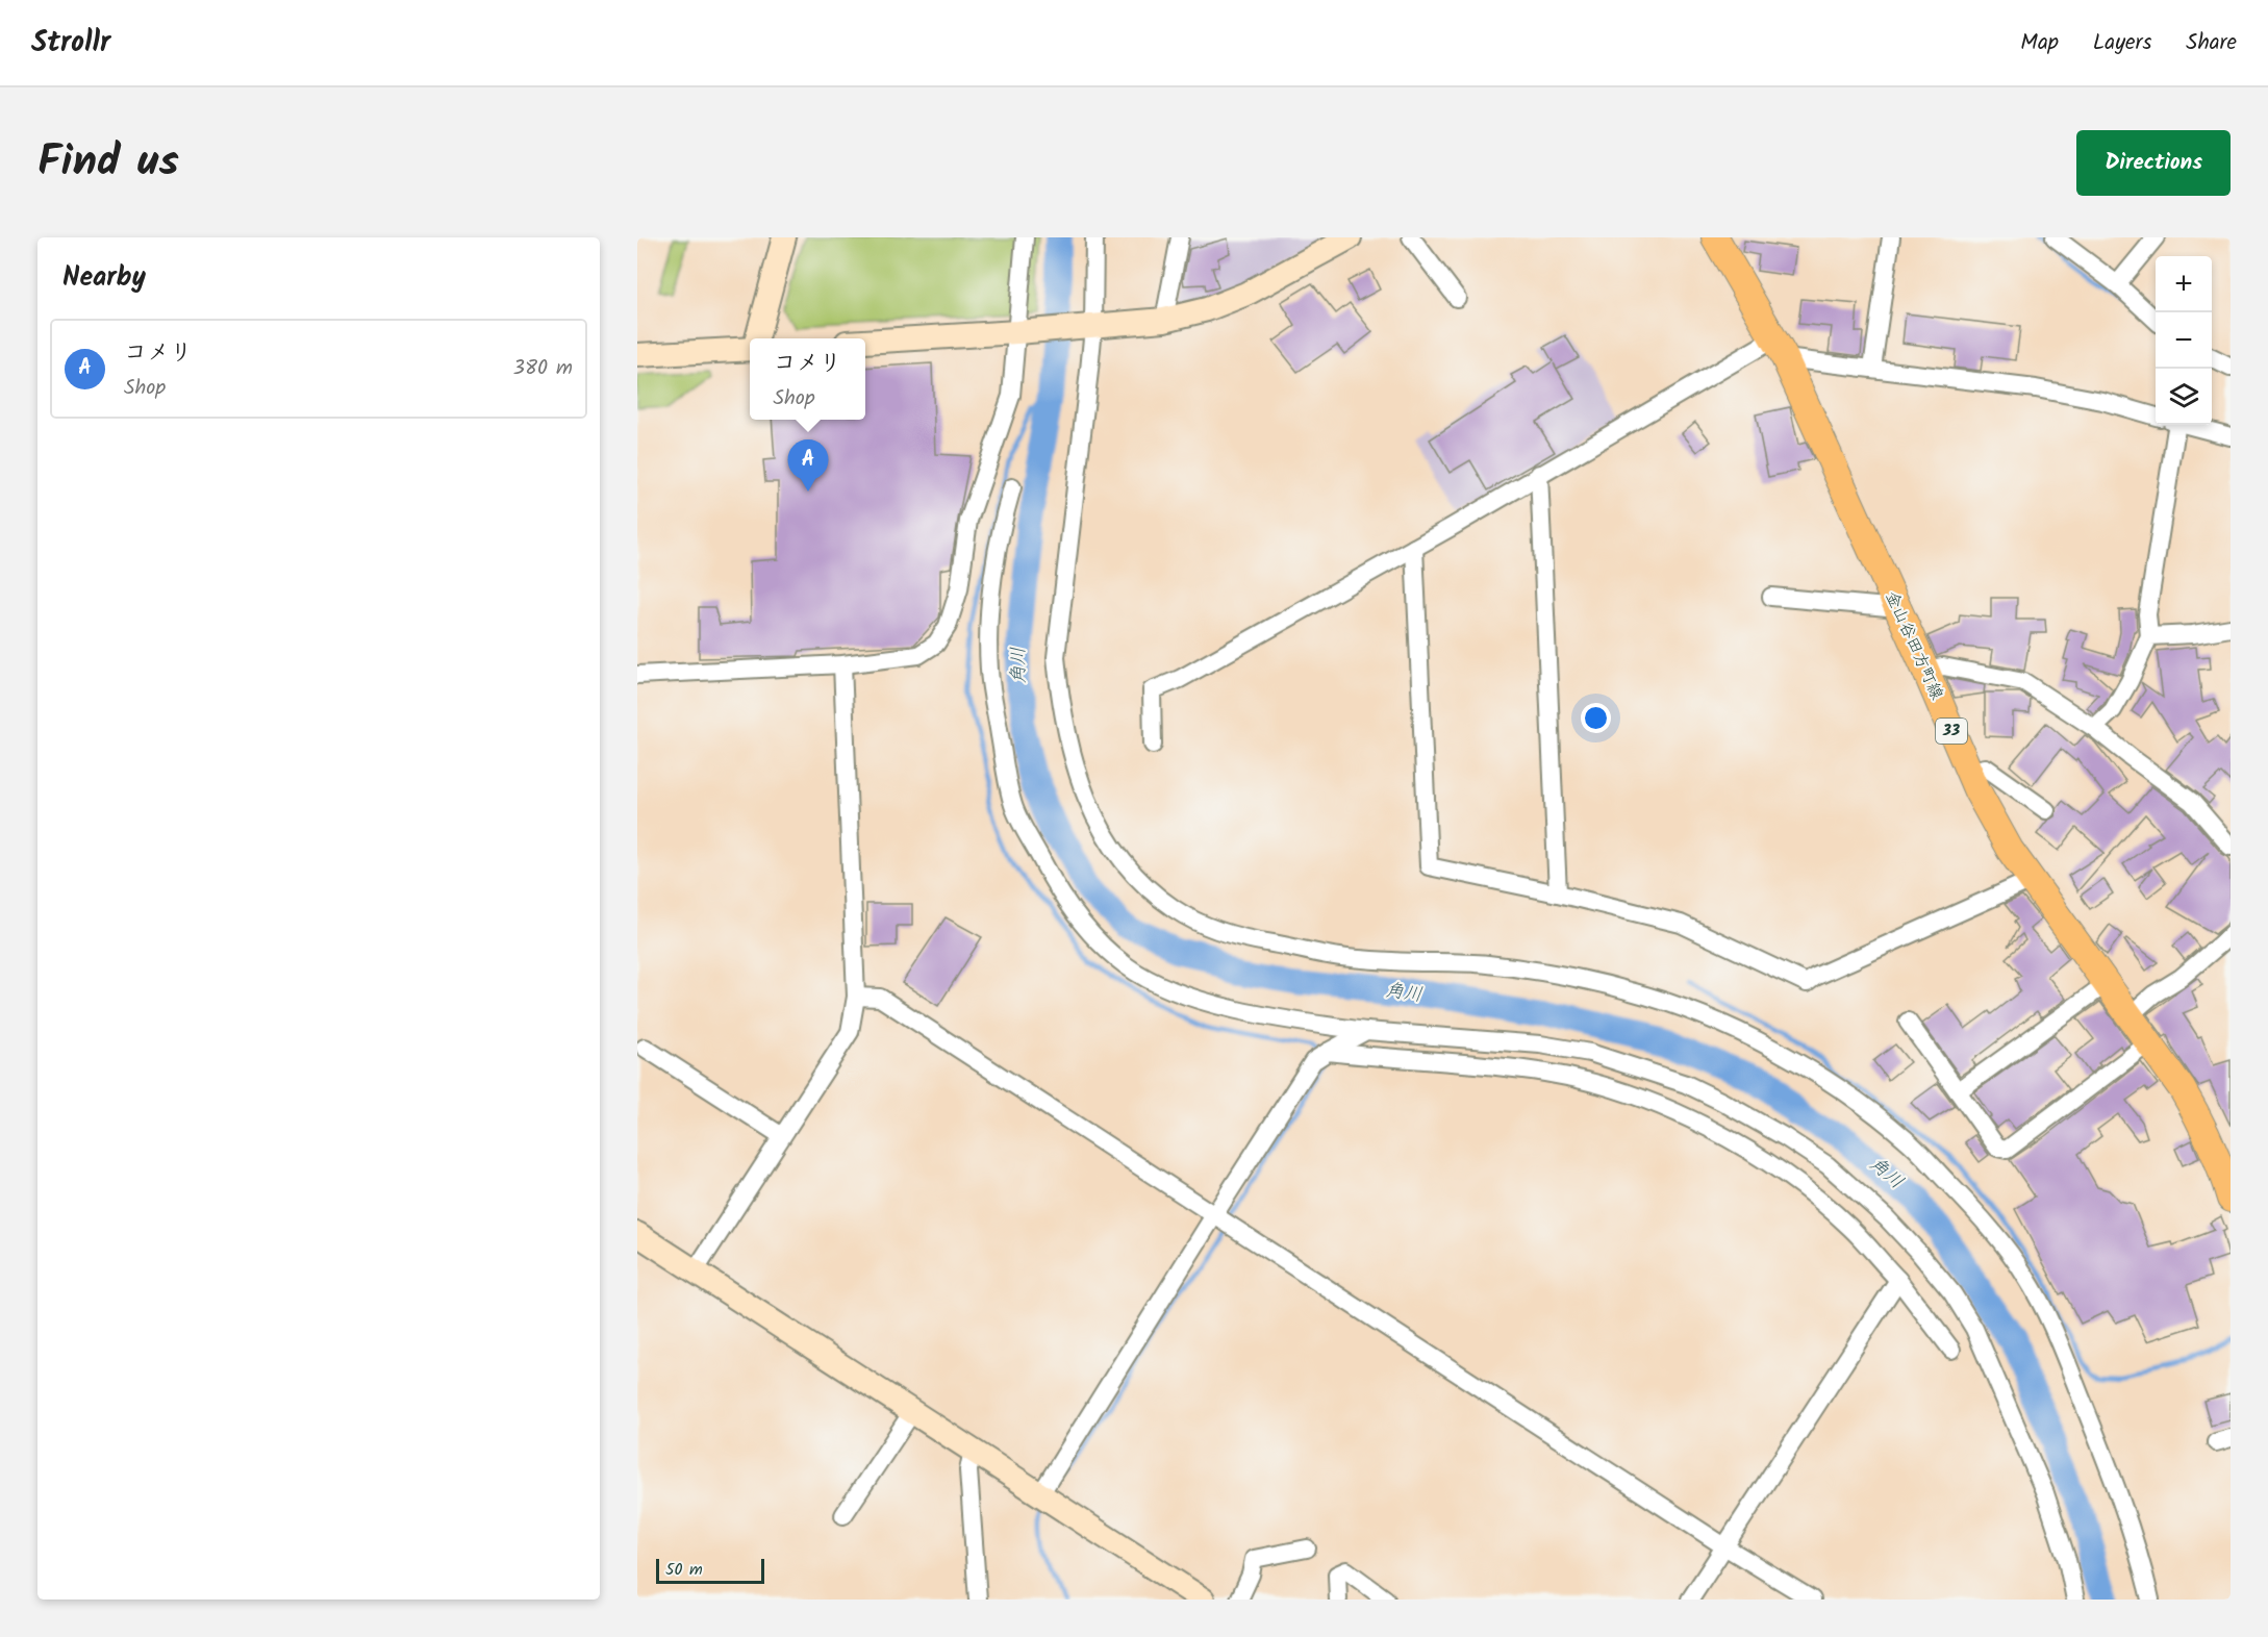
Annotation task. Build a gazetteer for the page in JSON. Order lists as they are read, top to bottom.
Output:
{
  "streets": {
    "main road": ["金山谷田方町線", "33"]
  },
  "water": ["角川"],
  "scale_bar": "50 m",
  "page": {
    "header": "Strollr",
    "nav": ["Map", "Layers", "Share"],
    "title": "Find us",
    "buttons": "Directions",
    "heading": "Nearby",
    "map_buttons": ["+", "−"],
    "list": [
      {
        "mark": "A",
        "name": "コメリ",
        "note": "Shop",
        "value": "380 m"
      }
    ],
    "popup": ["コメリ", "Shop"],
    "pins": "A",
    "scale": "50 m"
  }
}
